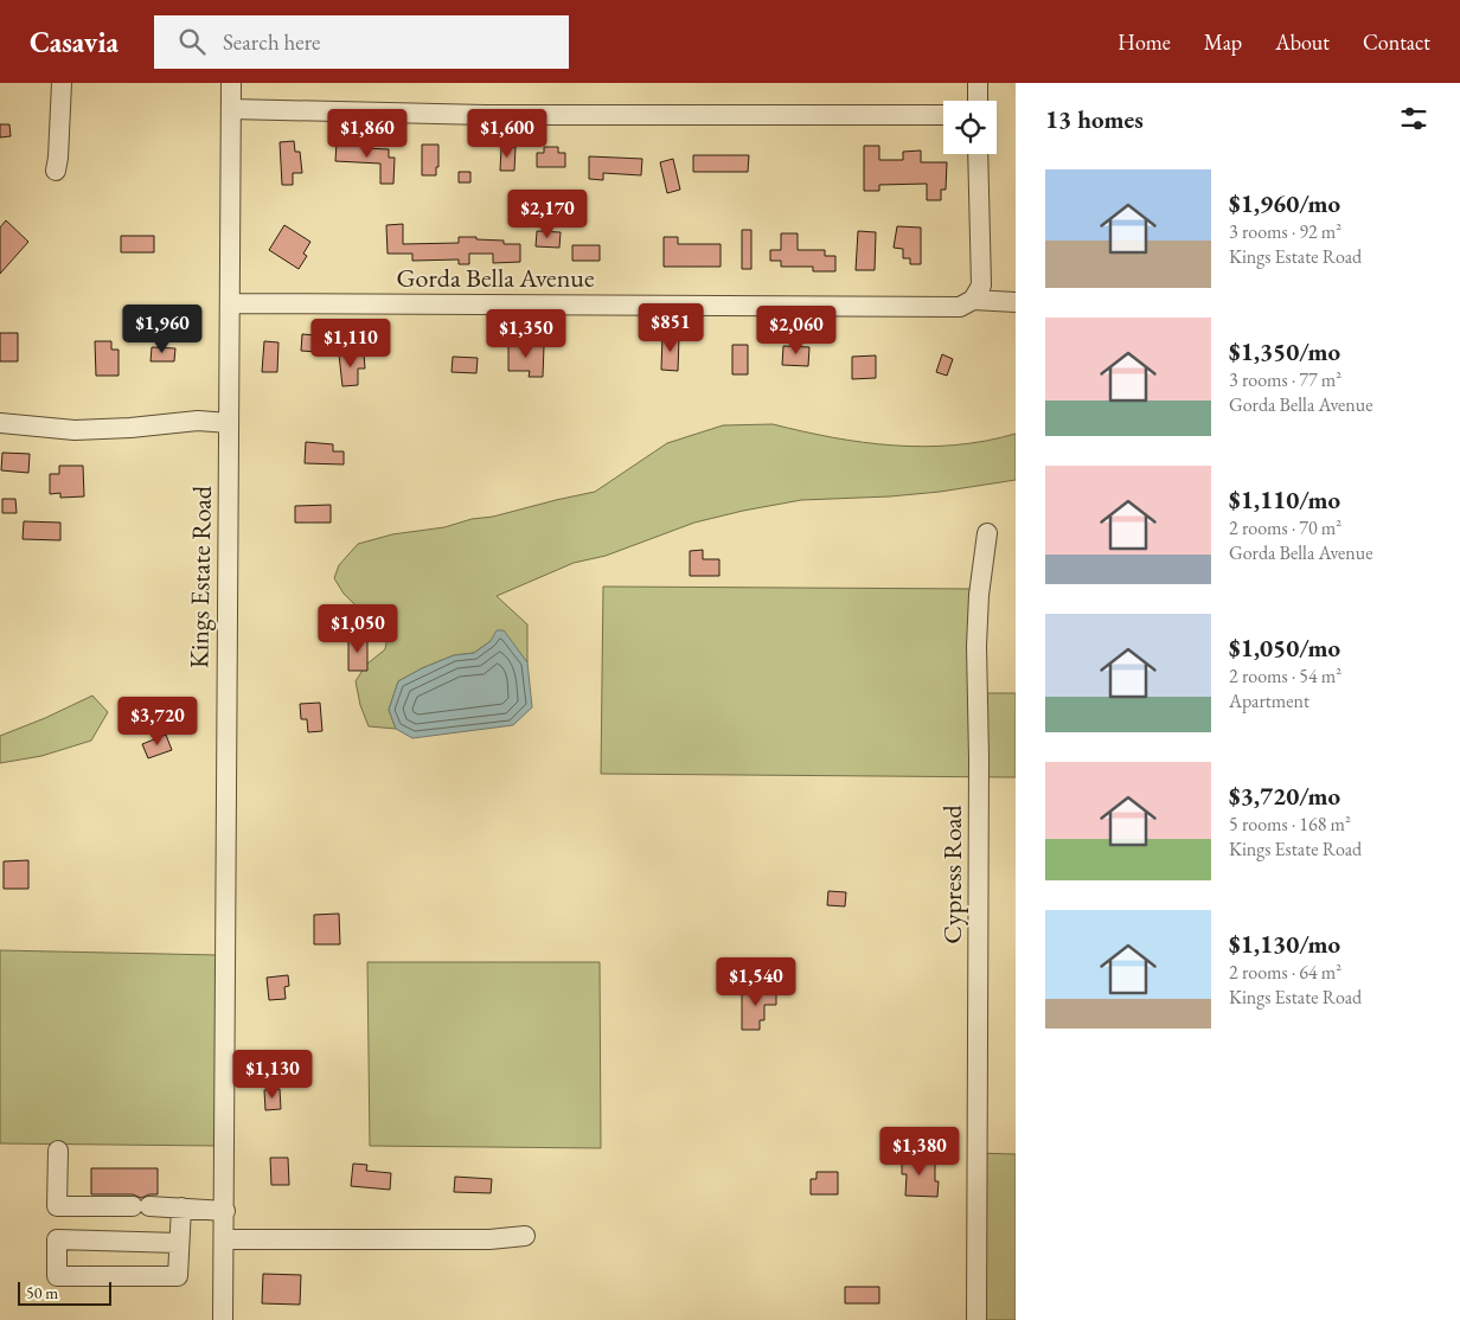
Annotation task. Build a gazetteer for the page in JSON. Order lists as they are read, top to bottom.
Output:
{
  "streets": {
    "street": ["Gorda Bella Avenue", "Kings Estate Road", "Cypress Road"]
  },
  "crossings": [
    ["Gorda Bella Avenue", "Kings Estate Road"]
  ],
  "scale_bar": "50 m",
  "page": {
    "header": "Casavia",
    "search": "Search here",
    "nav": [
      "Home",
      "Map",
      "About",
      "Contact"
    ],
    "heading": "13 homes",
    "price": [
      "$1,860",
      "$1,600",
      "$2,170",
      "$851",
      "$1,960",
      "$2,060",
      "$1,350",
      "$1,110",
      "$1,050",
      "$3,720",
      "$1,540",
      "$1,130",
      "$1,380"
    ],
    "list": [
      {
        "name": "$1,960/mo",
        "note": "3 rooms · 92 m² · Kings Estate Road"
      },
      {
        "name": "$1,350/mo",
        "note": "3 rooms · 77 m² · Gorda Bella Avenue"
      },
      {
        "name": "$1,110/mo",
        "note": "2 rooms · 70 m² · Gorda Bella Avenue"
      },
      {
        "name": "$1,050/mo",
        "note": "2 rooms · 54 m² · Apartment"
      },
      {
        "name": "$3,720/mo",
        "note": "5 rooms · 168 m² · Kings Estate Road"
      },
      {
        "name": "$1,130/mo",
        "note": "2 rooms · 64 m² · Kings Estate Road"
      }
    ],
    "scale": "50 m"
  }
}
